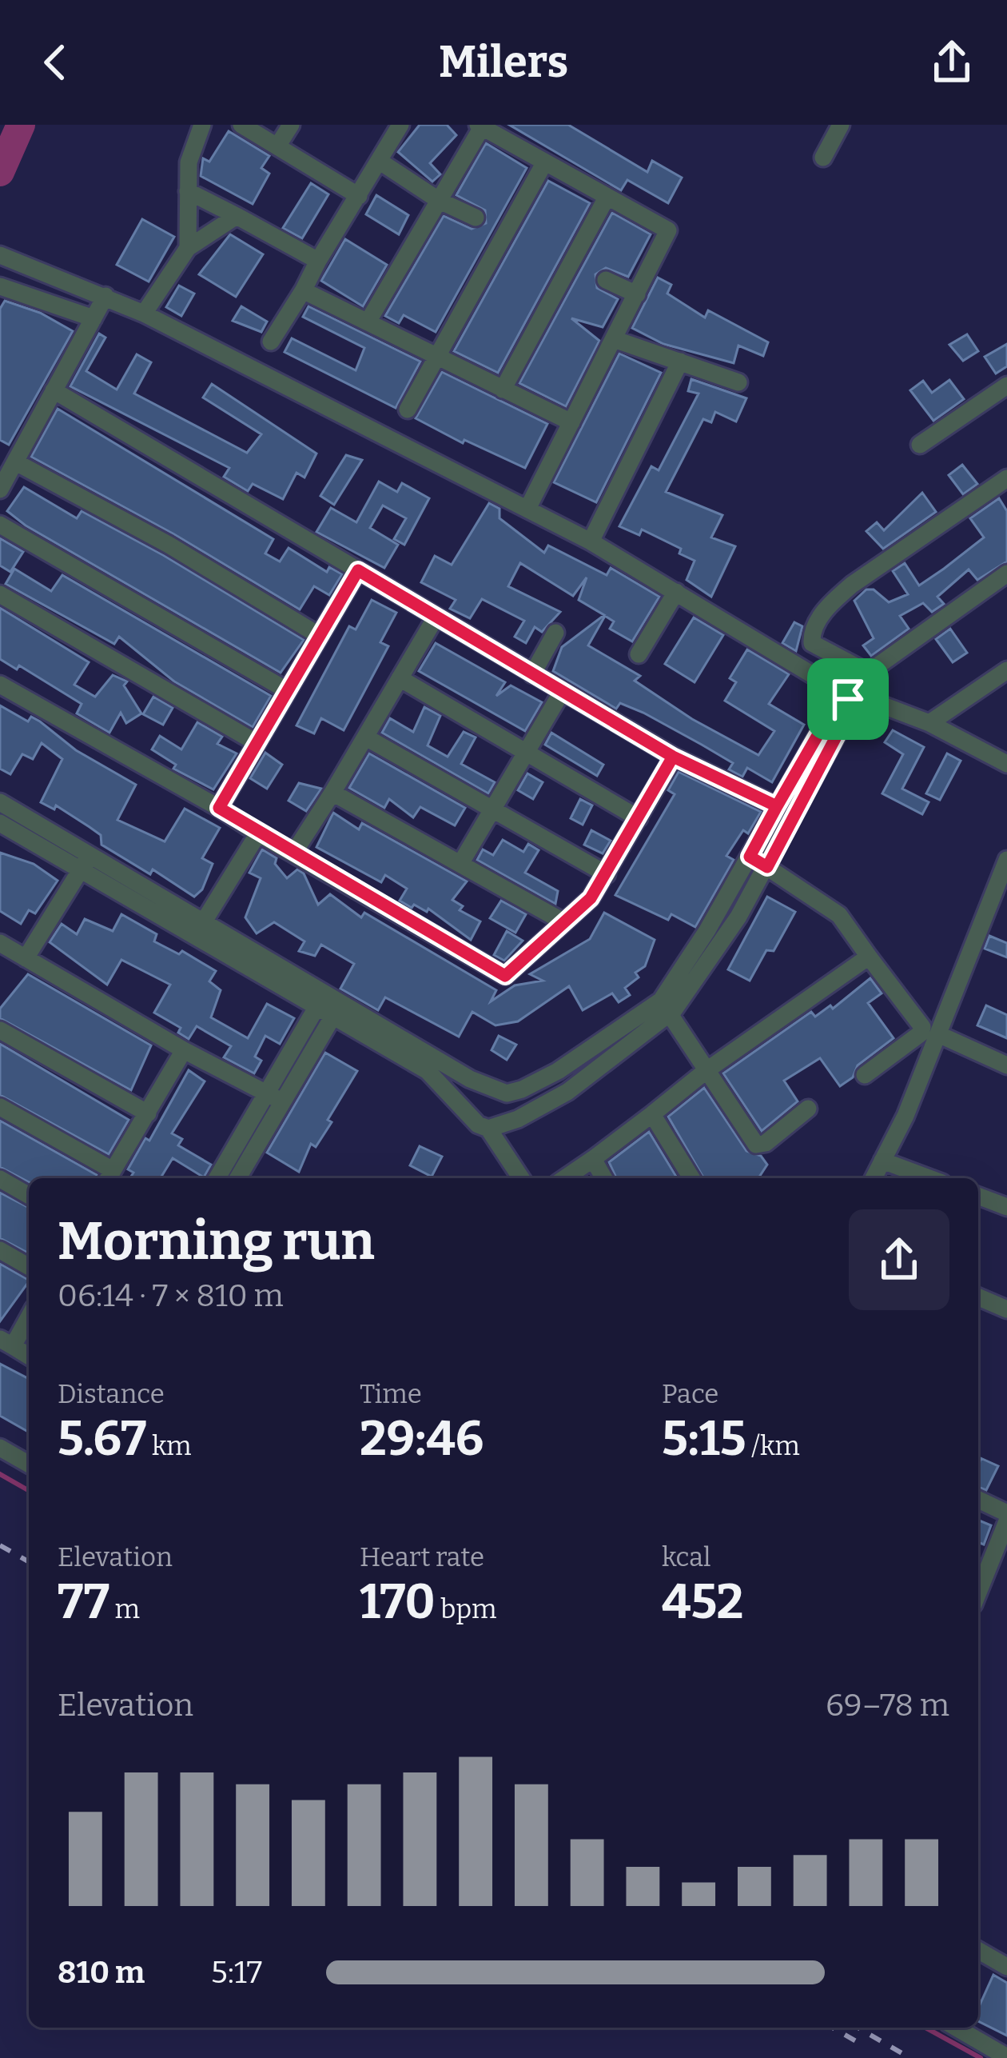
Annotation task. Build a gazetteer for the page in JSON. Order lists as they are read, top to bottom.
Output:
{
  "page": {
    "header": "Milers",
    "heading": ["Morning run", "06:14 · 7 × 810 m"],
    "stats": [
      ["Distance", "5.67 km"],
      ["Time", "29:46"],
      ["Pace", "5:15 /km"],
      ["Elevation", "77 m"],
      ["Heart rate", "170 bpm"],
      ["kcal", "452"]
    ],
    "chart": ["Elevation", "69–78 m"],
    "list": [
      {
        "name": "810 m",
        "note": "5:17"
      }
    ]
  }
}
